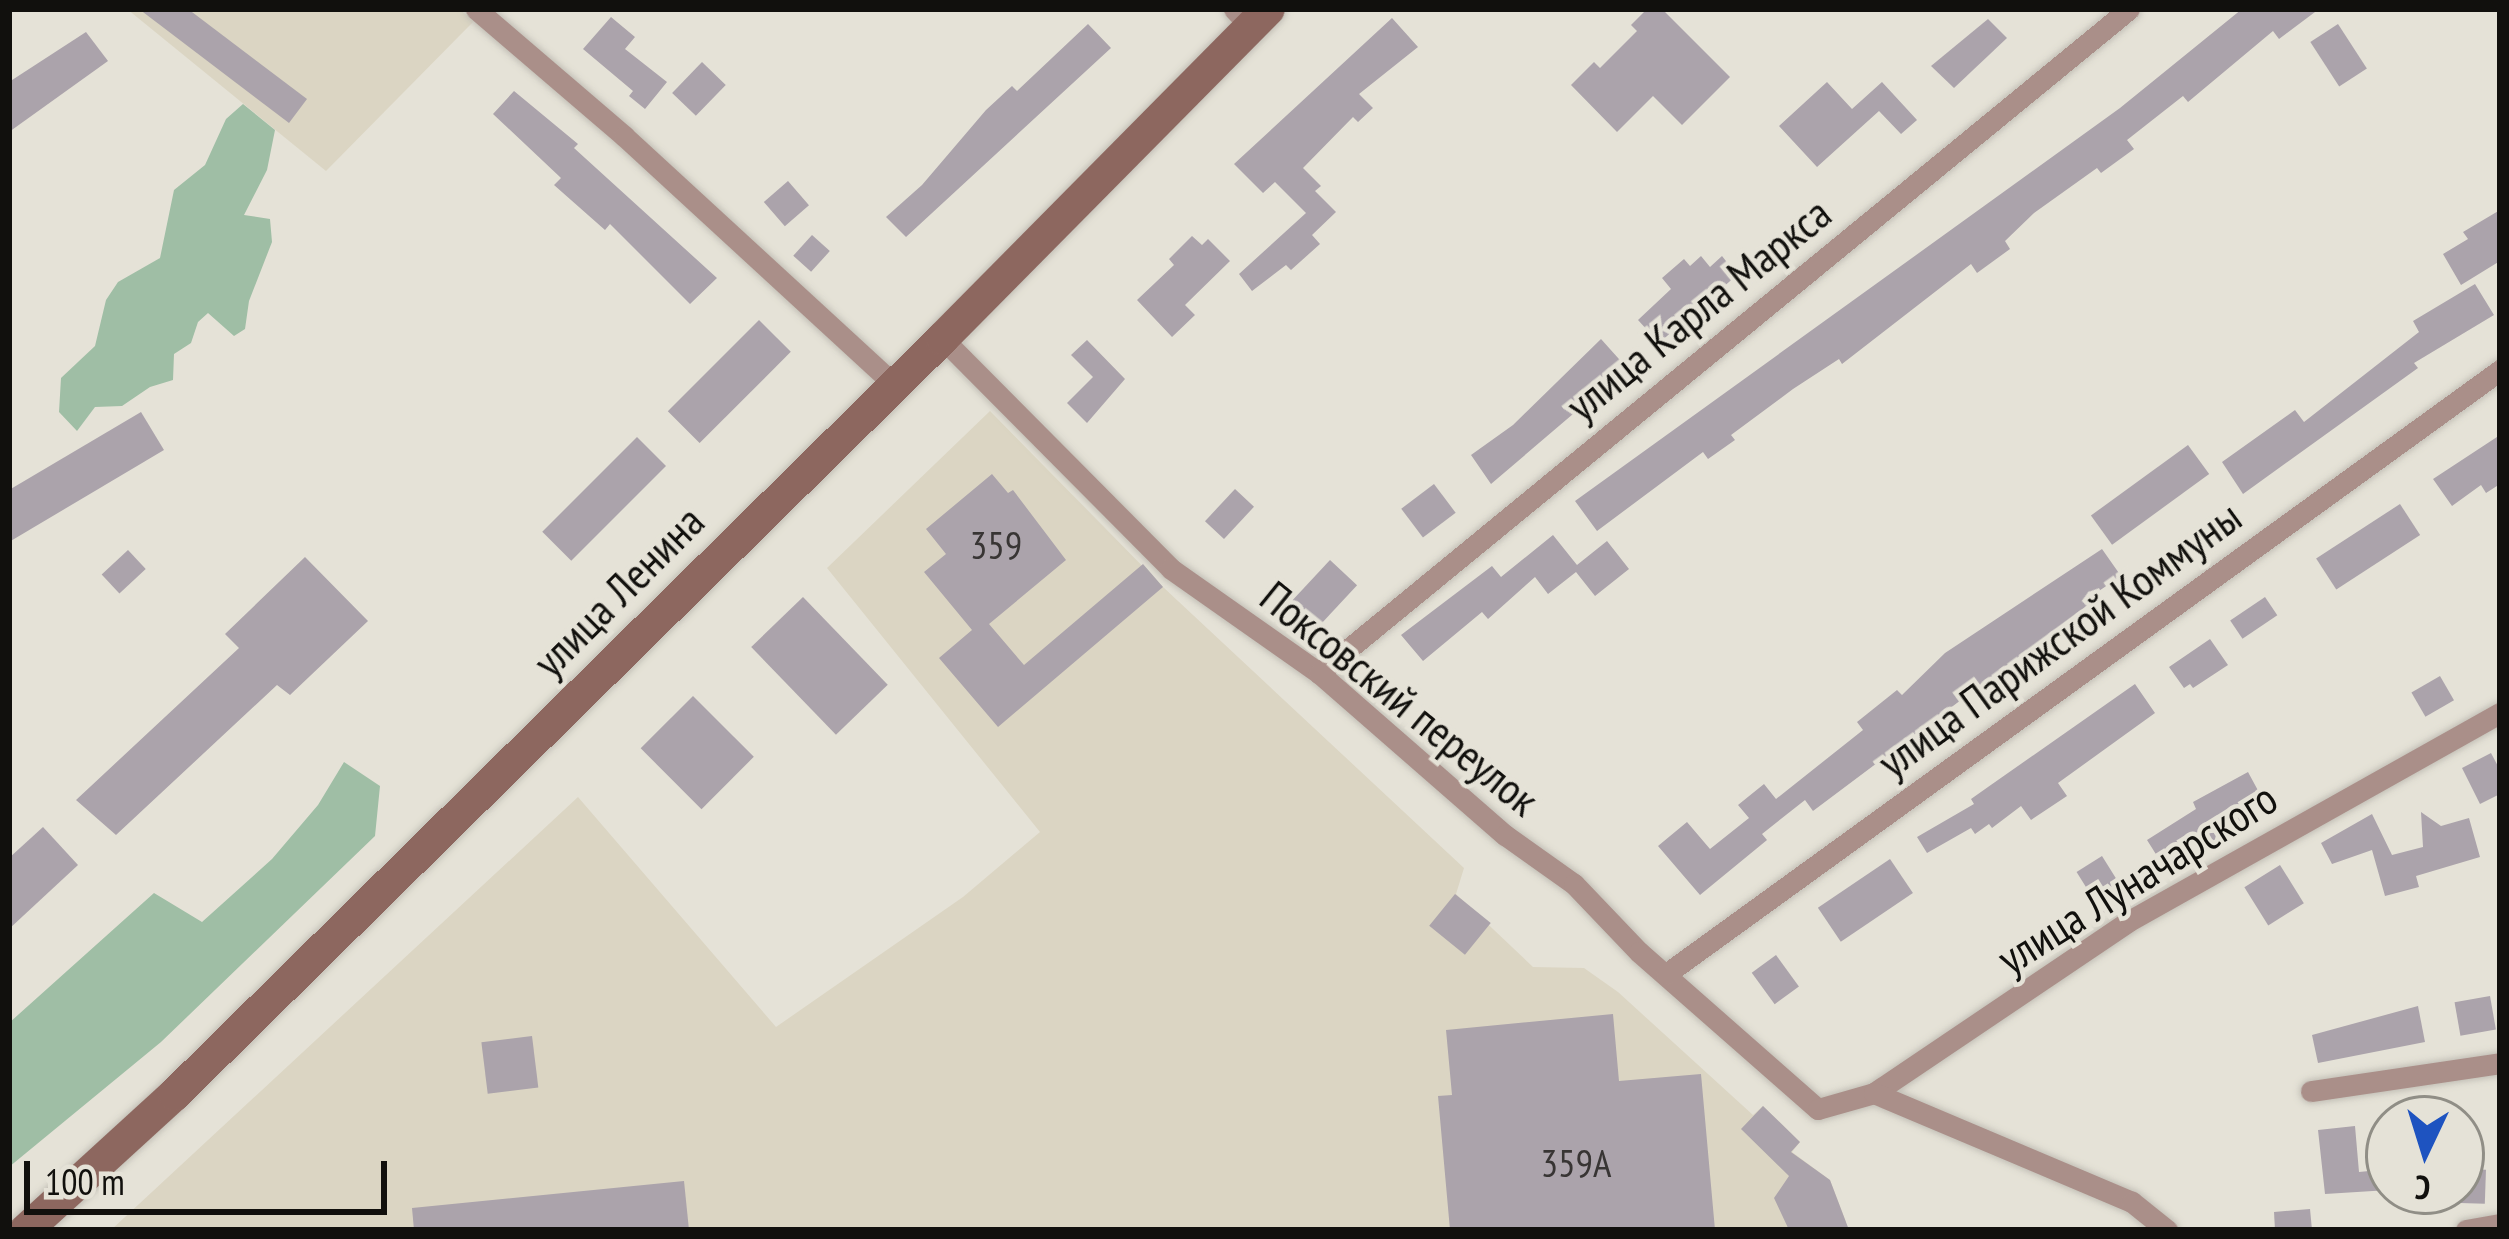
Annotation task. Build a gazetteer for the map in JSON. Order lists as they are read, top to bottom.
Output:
{
  "streets": {
    "main road": ["улица Ленина"],
    "street": [
      "улица Карла Маркса",
      "улица Парижской Коммуны",
      "Поксовский переулок",
      "улица Луначарского"
    ]
  },
  "crossings": [
    ["улица Карла Маркса", "Поксовский переулок"],
    ["улица Ленина", "Поксовский переулок"],
    ["улица Парижской Коммуны", "Поксовский переулок"],
    ["Поксовский переулок", "улица Луначарского"]
  ],
  "house_numbers": ["359", "359А"],
  "scale_bar": "100 m",
  "north": "bottom"
}
